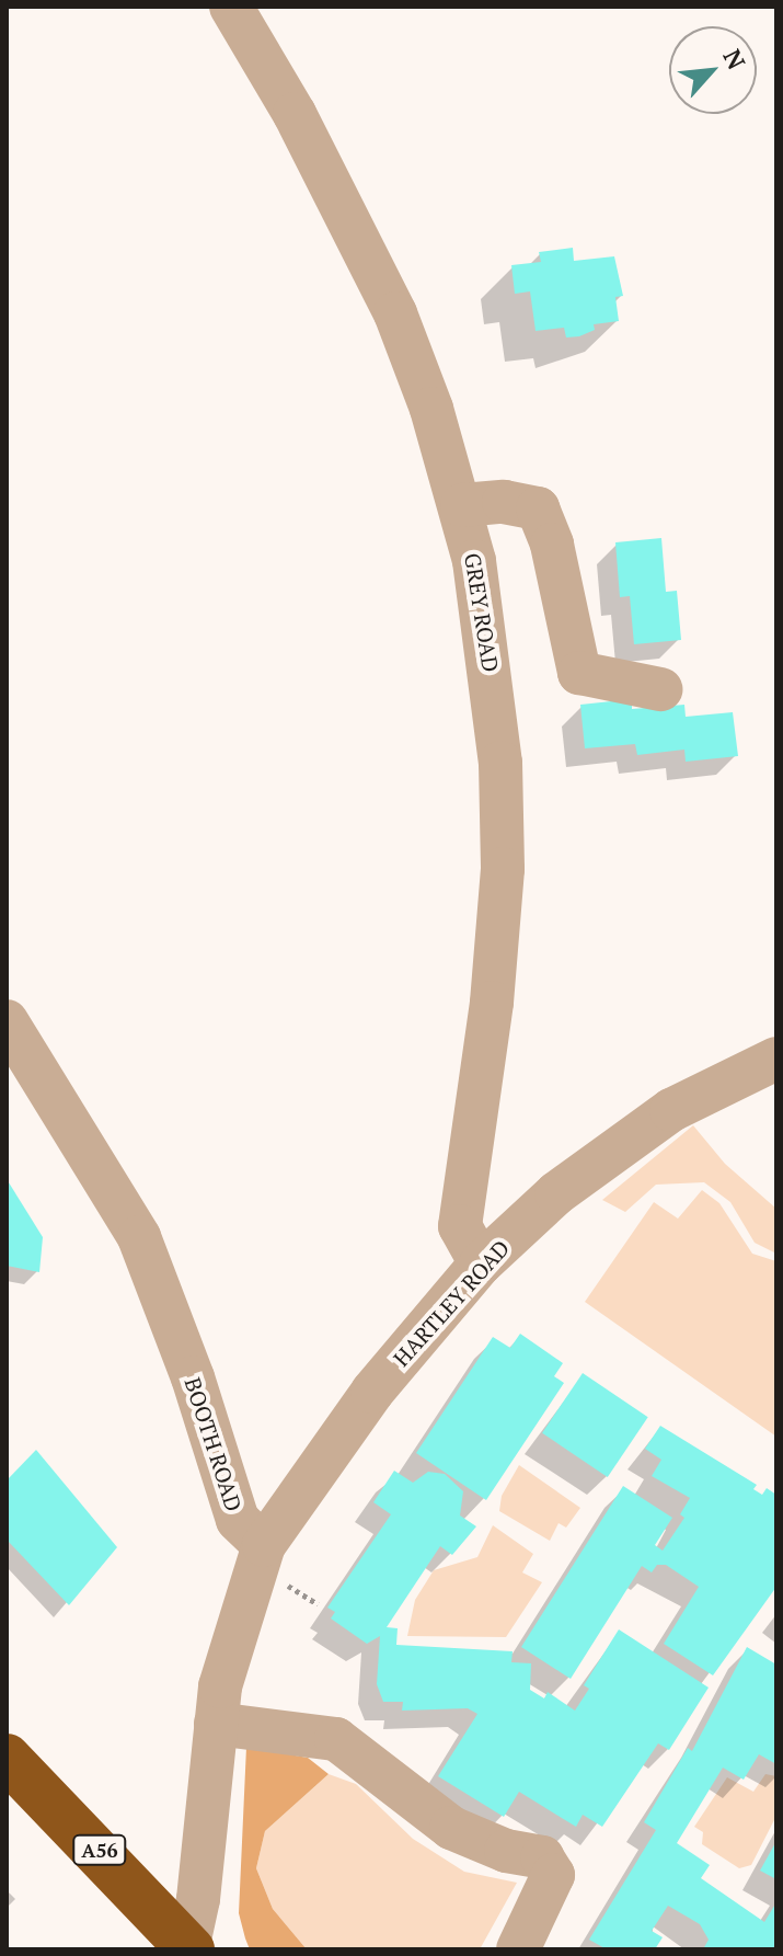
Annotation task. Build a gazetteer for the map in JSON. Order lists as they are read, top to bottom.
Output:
{
  "streets": {
    "highway": ["A56"],
    "street": ["GREY ROAD", "HARTLEY ROAD", "BOOTH ROAD"]
  },
  "crossings": [
    ["GREY ROAD", "HARTLEY ROAD"],
    ["HARTLEY ROAD", "BOOTH ROAD"]
  ],
  "north": "top right"
}
